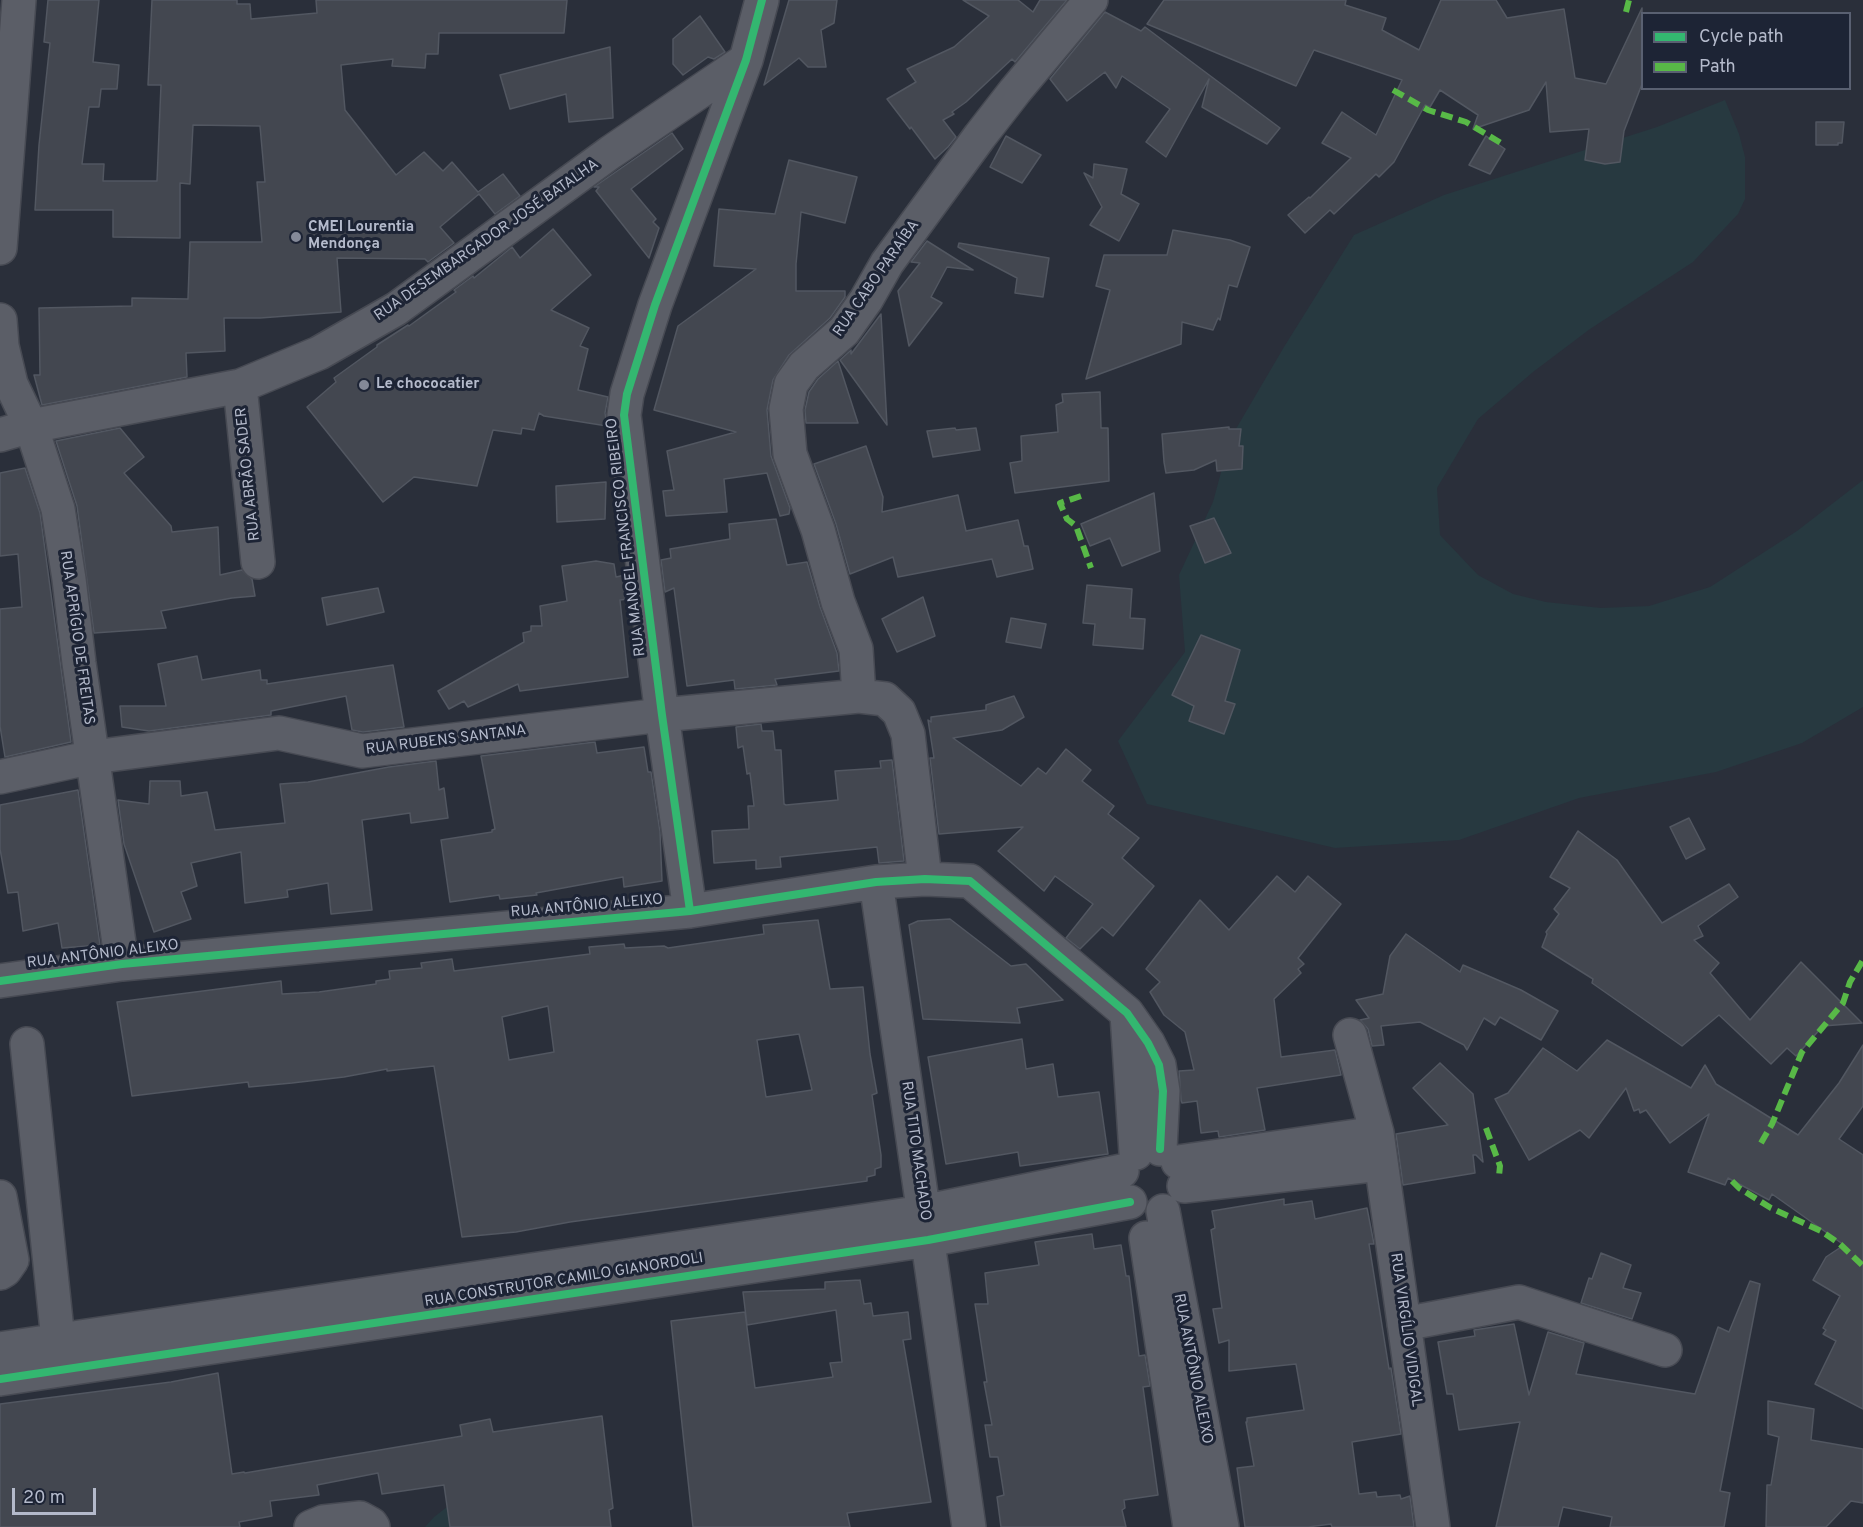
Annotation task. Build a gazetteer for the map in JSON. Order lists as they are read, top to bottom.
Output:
{
  "streets": {
    "street": [
      "RUA DESEMBARGADOR JOSÉ BATALHA",
      "RUA CABO PARAÍBA",
      "RUA ABRÃO SADER",
      "RUA MANOEL FRANCISCO RIBEIRO",
      "RUA APRÍGIO DE FREITAS",
      "RUA RUBENS SANTANA",
      "RUA ANTÔNIO ALEIXO",
      "RUA TITO MACHADO",
      "RUA CONSTRUTOR CAMILO GIANORDOLI",
      "RUA VIRGÍLIO VIDIGAL"
    ]
  },
  "crossings": [
    ["RUA DESEMBARGADOR JOSÉ BATALHA", "RUA ABRÃO SADER"],
    ["RUA DESEMBARGADOR JOSÉ BATALHA", "RUA MANOEL FRANCISCO RIBEIRO"],
    ["RUA DESEMBARGADOR JOSÉ BATALHA", "RUA APRÍGIO DE FREITAS"],
    ["RUA CABO PARAÍBA", "RUA RUBENS SANTANA"],
    ["RUA MANOEL FRANCISCO RIBEIRO", "RUA RUBENS SANTANA"],
    ["RUA MANOEL FRANCISCO RIBEIRO", "RUA ANTÔNIO ALEIXO"],
    ["RUA APRÍGIO DE FREITAS", "RUA RUBENS SANTANA"],
    ["RUA APRÍGIO DE FREITAS", "RUA ANTÔNIO ALEIXO"],
    ["RUA RUBENS SANTANA", "RUA ANTÔNIO ALEIXO"],
    ["RUA ANTÔNIO ALEIXO", "RUA TITO MACHADO"],
    ["RUA ANTÔNIO ALEIXO", "RUA CONSTRUTOR CAMILO GIANORDOLI"],
    ["RUA TITO MACHADO", "RUA CONSTRUTOR CAMILO GIANORDOLI"],
    ["RUA CONSTRUTOR CAMILO GIANORDOLI", "RUA VIRGÍLIO VIDIGAL"]
  ],
  "places": ["CMEI Lourentia Mendonça", "Le chococatier"],
  "legend": ["Cycle path", "Path"],
  "scale_bar": "20 m"
}
